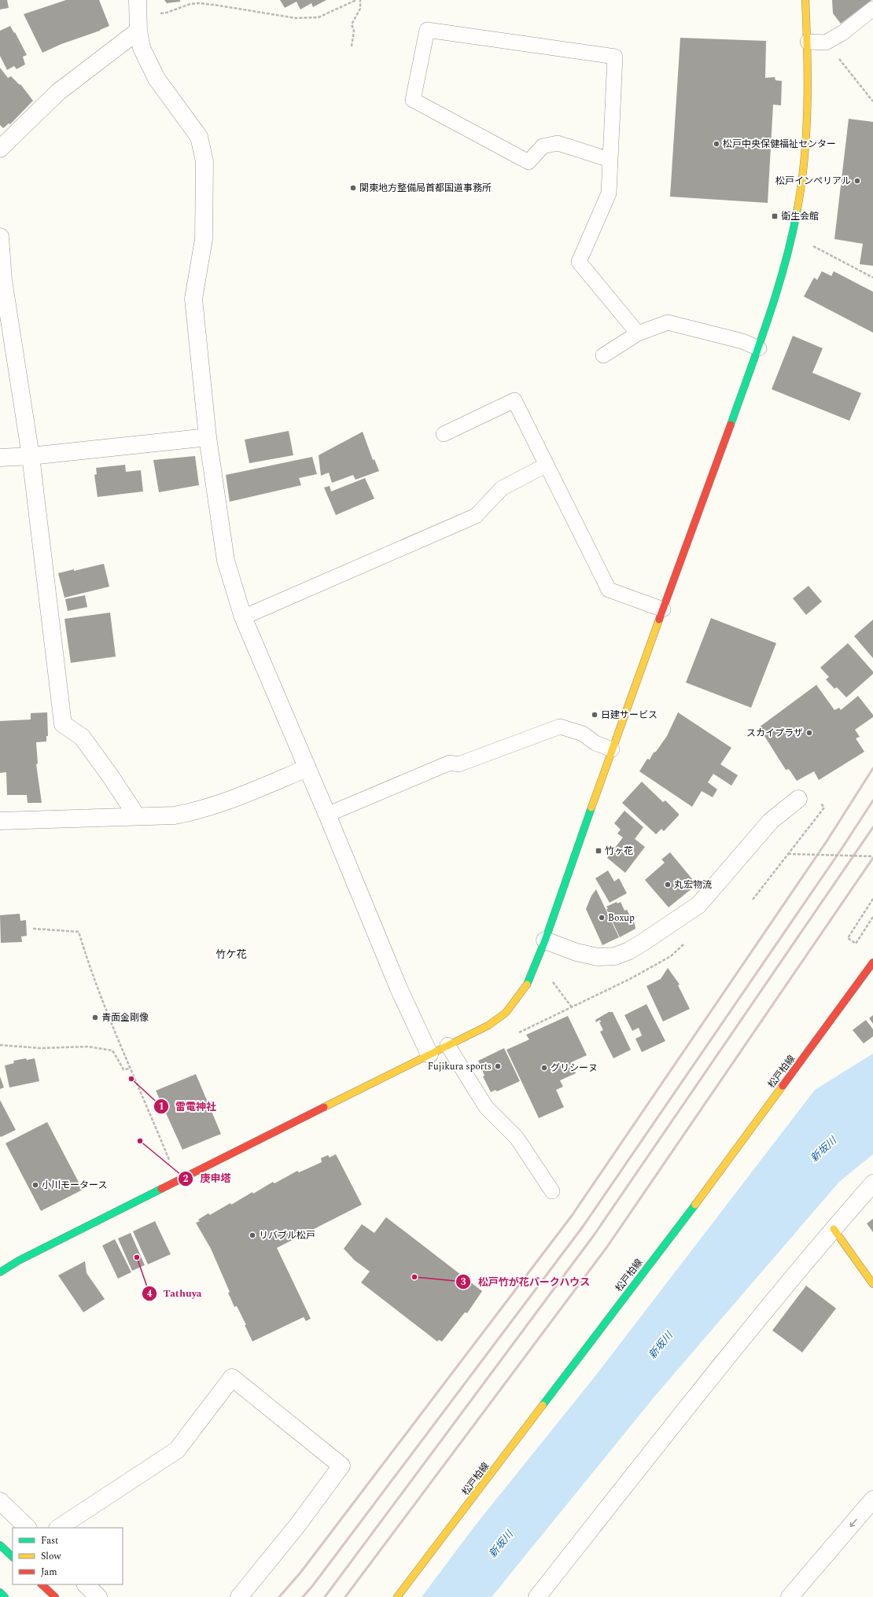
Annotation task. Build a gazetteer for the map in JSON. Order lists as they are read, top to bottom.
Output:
{
  "streets": {
    "street": ["松戸柏線"]
  },
  "districts": ["竹ケ花"],
  "water": ["新坂川"],
  "places": {
    "other": [
      "松戸中央保健福祉センター",
      "松戸インペリアル",
      "関東地方整備局首都国道事務所",
      "日建サービス",
      "スカイプラザ",
      "丸宏物流",
      "Boxup",
      "青面金剛像",
      "Fujikura sports",
      "グリシーヌ",
      "雷電神社",
      "庚申塔",
      "小川モータース",
      "リバブル松戸",
      "Tathuya",
      "松戸竹が花パークハウス"
    ],
    "transit": ["衛生会館", "竹ヶ花"]
  },
  "legend": ["Fast", "Slow", "Jam"]
}
